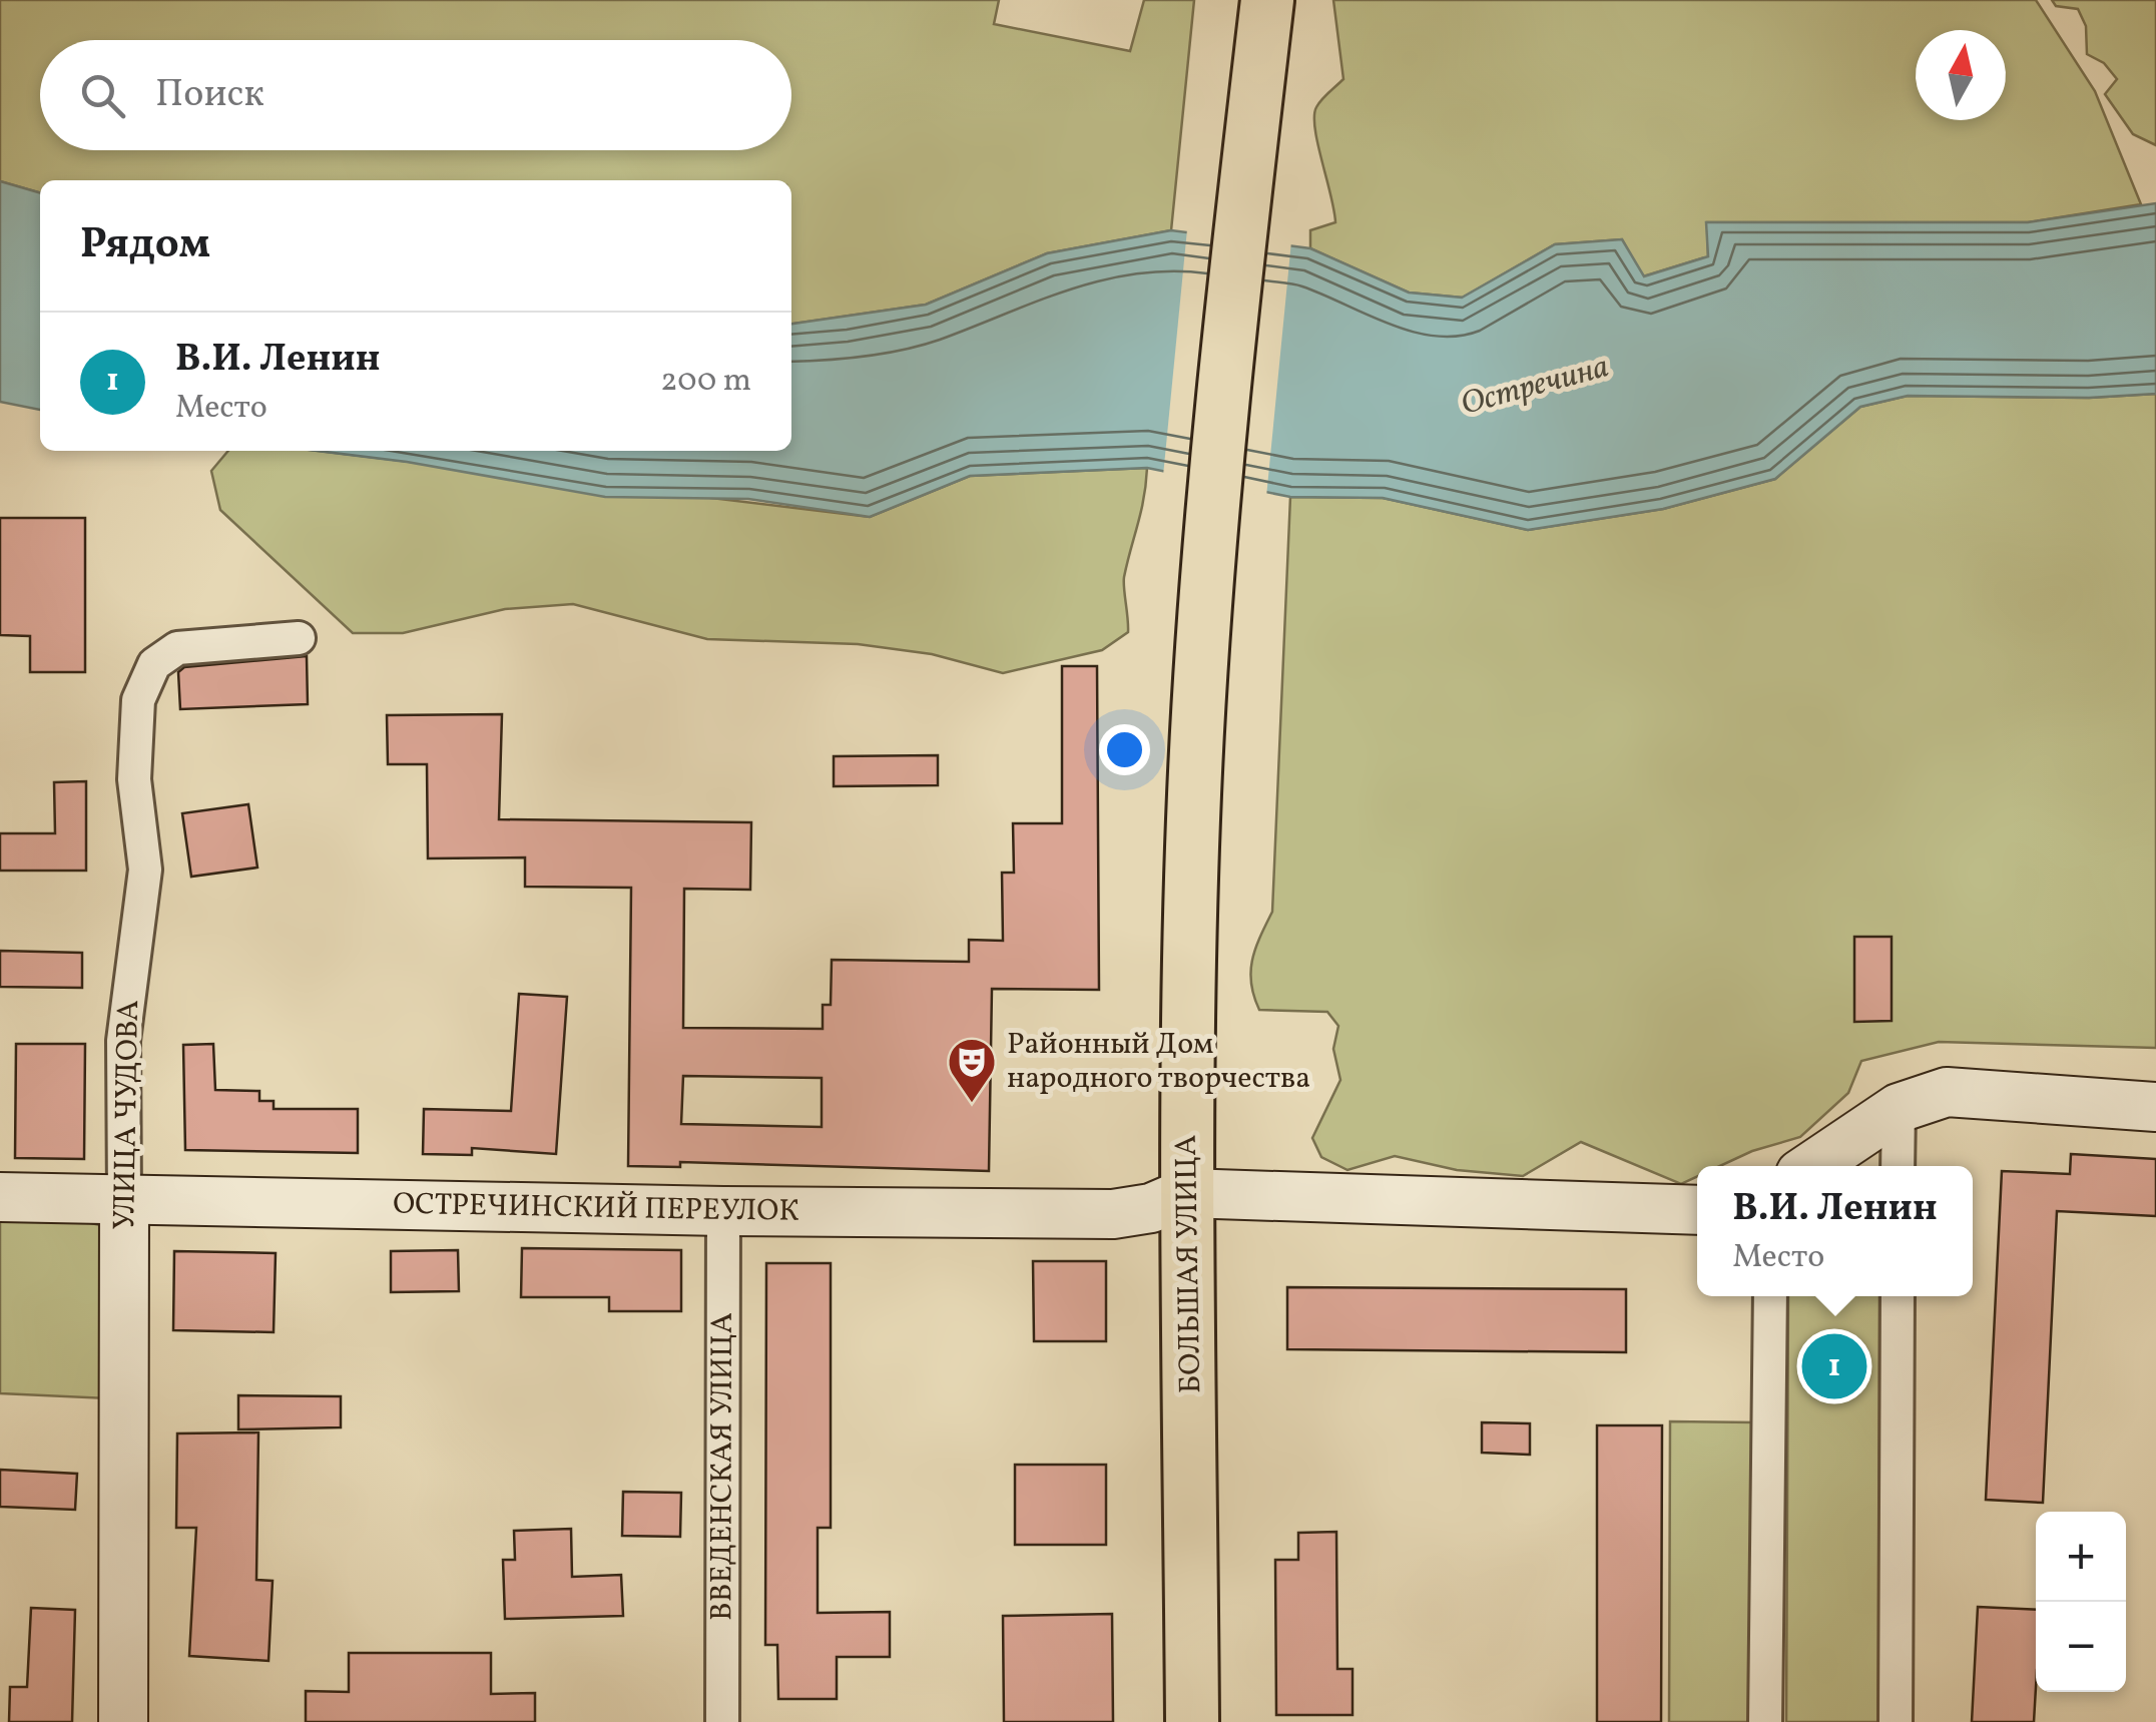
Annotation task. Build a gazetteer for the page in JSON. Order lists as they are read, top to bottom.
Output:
{
  "streets": {
    "main road": ["БОЛЬШАЯ УЛИЦА"],
    "street": ["УЛИЦА ЧУДОВА", "ОСТРЕЧИНСКИЙ ПЕРЕУЛОК", "ВВЕДЕНСКАЯ УЛИЦА"]
  },
  "crossings": [
    ["УЛИЦА ЧУДОВА", "ОСТРЕЧИНСКИЙ ПЕРЕУЛОК"],
    ["ОСТРЕЧИНСКИЙ ПЕРЕУЛОК", "БОЛЬШАЯ УЛИЦА"],
    ["ОСТРЕЧИНСКИЙ ПЕРЕУЛОК", "ВВЕДЕНСКАЯ УЛИЦА"]
  ],
  "water": ["Остречина"],
  "places": {
    "theatre": ["Районный Дом народного творчества"]
  },
  "north": "top",
  "page": {
    "search": "Поиск",
    "heading": "Рядом",
    "list": [
      {
        "mark": "1",
        "name": "В.И. Ленин",
        "note": "Место",
        "value": "200 m"
      }
    ],
    "popup": ["В.И. Ленин", "Место"],
    "pins": "1",
    "map_buttons": ["+", "−"]
  }
}
